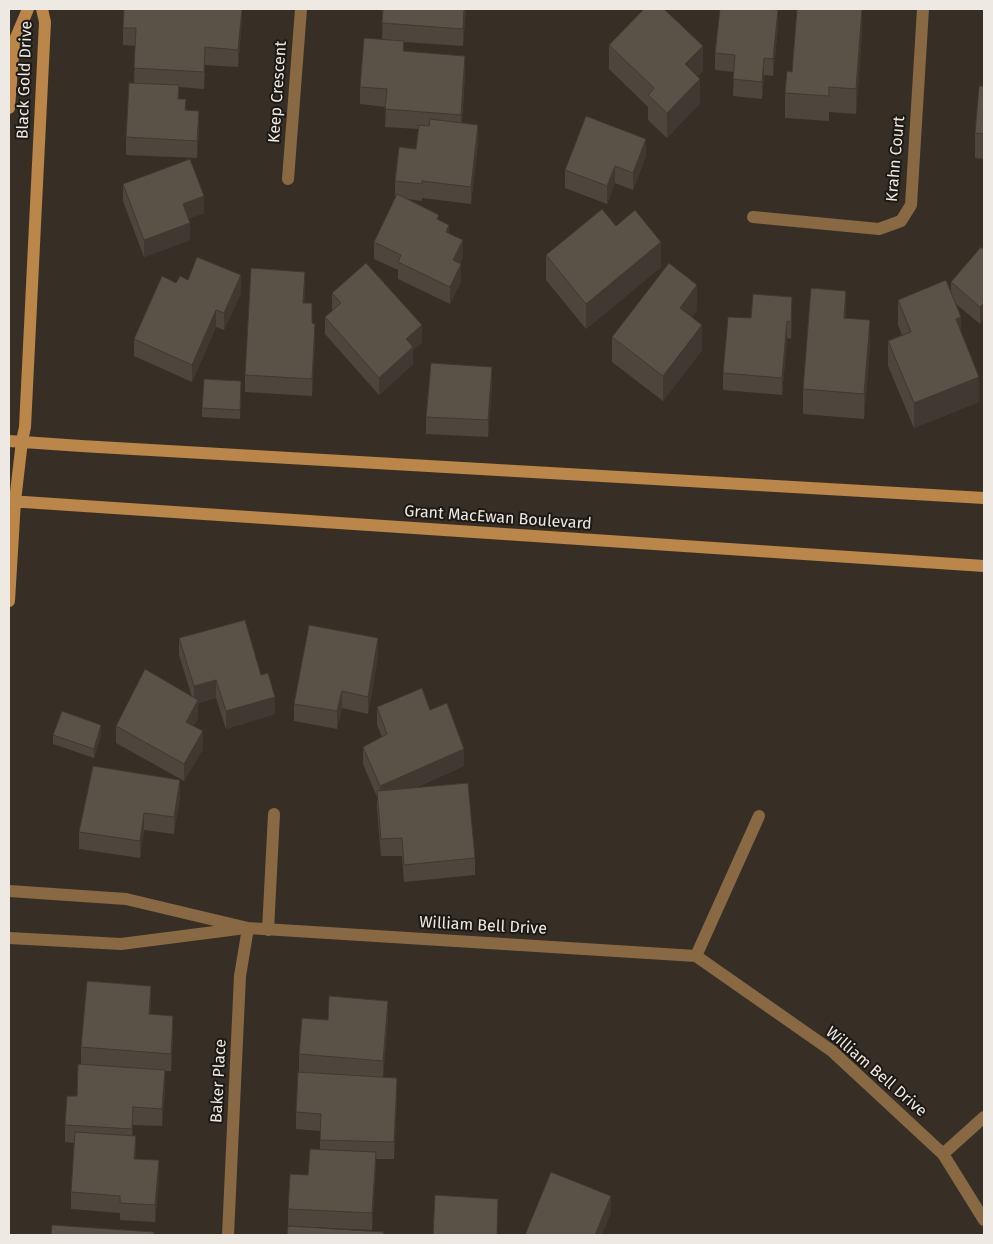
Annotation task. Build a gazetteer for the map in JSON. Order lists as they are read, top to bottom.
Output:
{
  "streets": {
    "main road": ["Black Gold Drive", "Grant MacEwan Boulevard"],
    "street": [
      "Keep Crescent",
      "Krahn Court",
      "William Bell Drive",
      "Baker Place"
    ]
  },
  "crossings": [
    ["Black Gold Drive", "Grant MacEwan Boulevard"],
    ["William Bell Drive", "Baker Place"]
  ]
}
